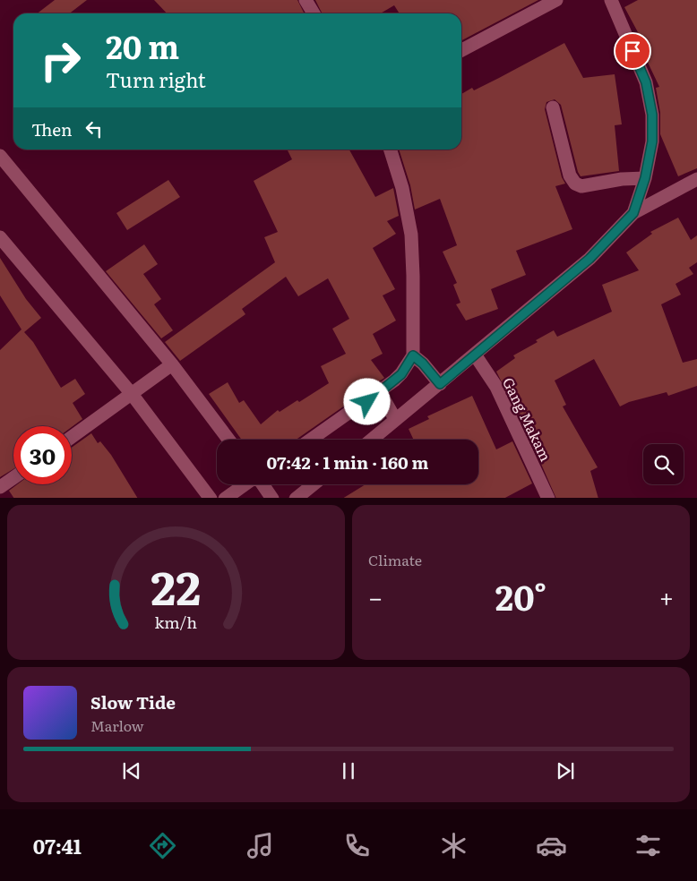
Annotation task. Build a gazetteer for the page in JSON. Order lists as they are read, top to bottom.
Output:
{
  "streets": {
    "street": ["Gang Makam"]
  },
  "page": {
    "turn": ["20 m", "Turn right"],
    "then": "Then",
    "limit": "30",
    "trip": "07:42 · 1 min · 160 m",
    "tile": "Climate",
    "heat": ["−", "20°", "+"],
    "song": ["Slow Tide", "Marlow"],
    "tabs": "07:41",
    "gauge": ["22", "km/h"]
  }
}
